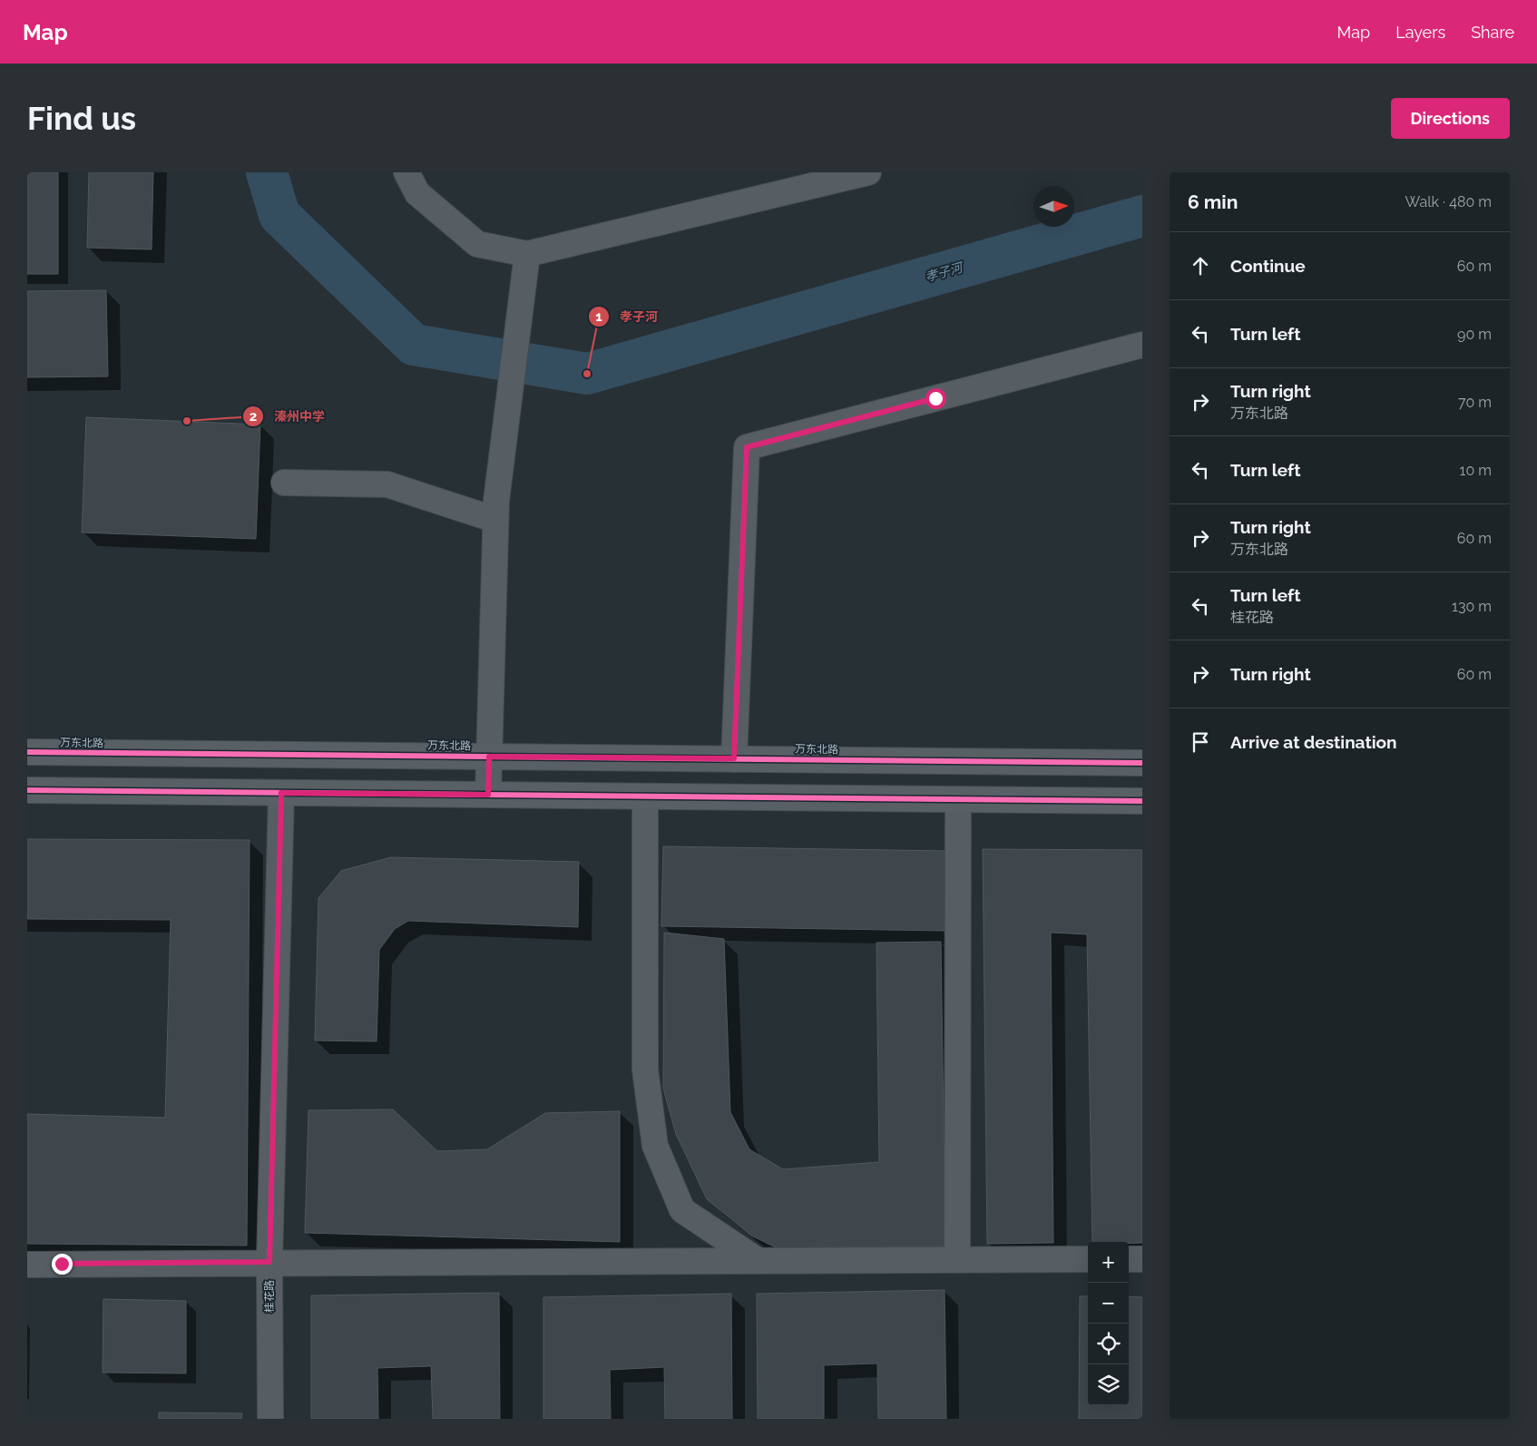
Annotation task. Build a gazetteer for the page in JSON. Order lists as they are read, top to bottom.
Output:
{
  "streets": {
    "main road": ["万东北路"],
    "street": ["桂花路"]
  },
  "water": ["孝子河"],
  "places": ["孝子河", "溱州中学"],
  "north": "right",
  "page": {
    "header": "Map",
    "nav": ["Map", "Layers", "Share"],
    "buttons": "Directions",
    "title": "Find us",
    "heading": ["6 min", "Walk · 480 m"],
    "list": [
      ["Continue", "60 m"],
      ["Turn left", "90 m"],
      ["Turn right", "万东北路", "70 m"],
      ["Turn left", "10 m"],
      ["Turn right", "万东北路", "60 m"],
      ["Turn left", "桂花路", "130 m"],
      ["Turn right", "60 m"],
      "Arrive at destination"
    ],
    "map_buttons": ["+", "−"]
  }
}
